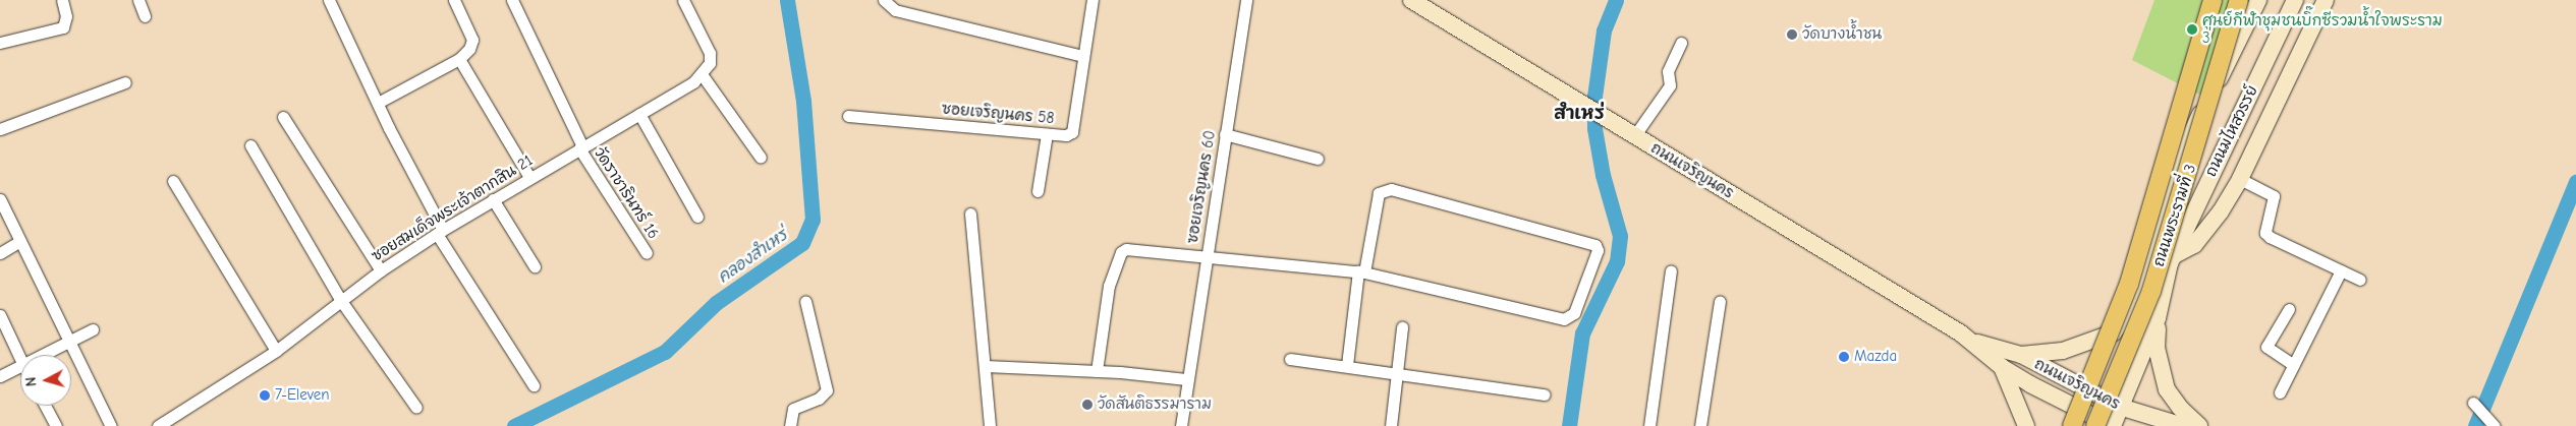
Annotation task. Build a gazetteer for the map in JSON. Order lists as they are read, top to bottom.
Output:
{
  "streets": {
    "main road": ["ถนนมไหสวรรย์", "ถนนเจริญนคร", "ถนนพระรามที่ 3"],
    "street": [
      "ซอยเจริญนคร 58",
      "ซอยเจริญนคร 60",
      "วัดราชารินทร์ 16",
      "ซอยสมเด็จพระเจ้าตากสิน 21"
    ]
  },
  "crossings": [
    ["ถนนมไหสวรรย์", "ถนนเจริญนคร"],
    ["วัดราชารินทร์ 16", "ซอยสมเด็จพระเจ้าตากสิน 21"]
  ],
  "districts": ["สำเหร่"],
  "water": ["คลองสำเหร่"],
  "places": [
    "ศูนย์กีฬาชุมชนบิ๊กซีรวมน้ำใจพระราม 3",
    "วัดบางน้ำชน",
    "Mazda",
    "7-Eleven",
    "วัดสันติธรรมาราม"
  ],
  "north": "left"
}
